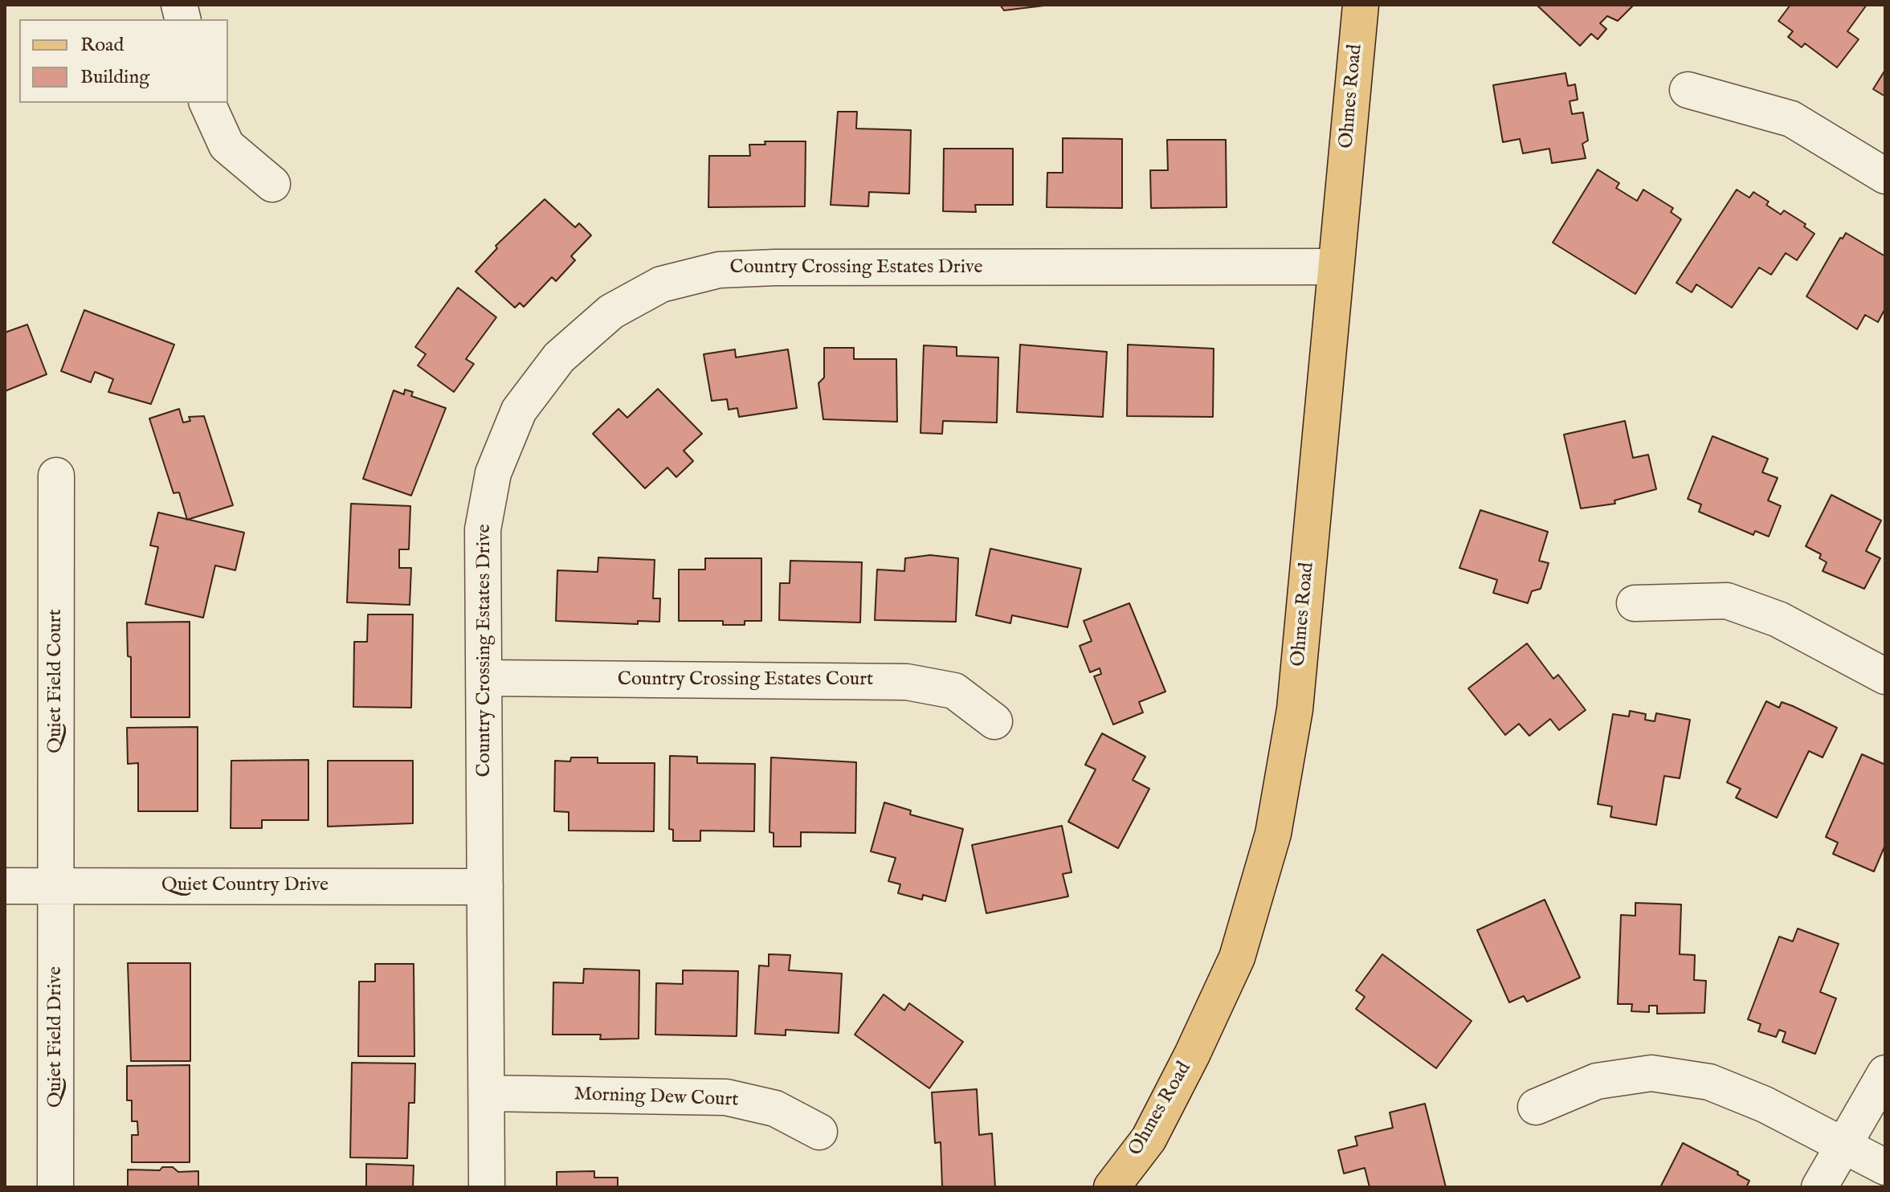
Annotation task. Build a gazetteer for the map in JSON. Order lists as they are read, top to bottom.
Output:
{
  "streets": {
    "main road": ["Ohmes Road"],
    "street": [
      "Country Crossing Estates Drive",
      "Country Crossing Estates Court",
      "Quiet Field Court",
      "Quiet Country Drive",
      "Quiet Field Drive",
      "Morning Dew Court"
    ]
  },
  "crossings": [
    ["Ohmes Road", "Country Crossing Estates Drive"],
    ["Country Crossing Estates Drive", "Country Crossing Estates Court"],
    ["Country Crossing Estates Drive", "Quiet Country Drive"],
    ["Country Crossing Estates Drive", "Morning Dew Court"],
    ["Quiet Field Court", "Quiet Country Drive"],
    ["Quiet Field Court", "Quiet Field Drive"],
    ["Quiet Country Drive", "Quiet Field Drive"]
  ],
  "legend": ["Road", "Building"]
}
